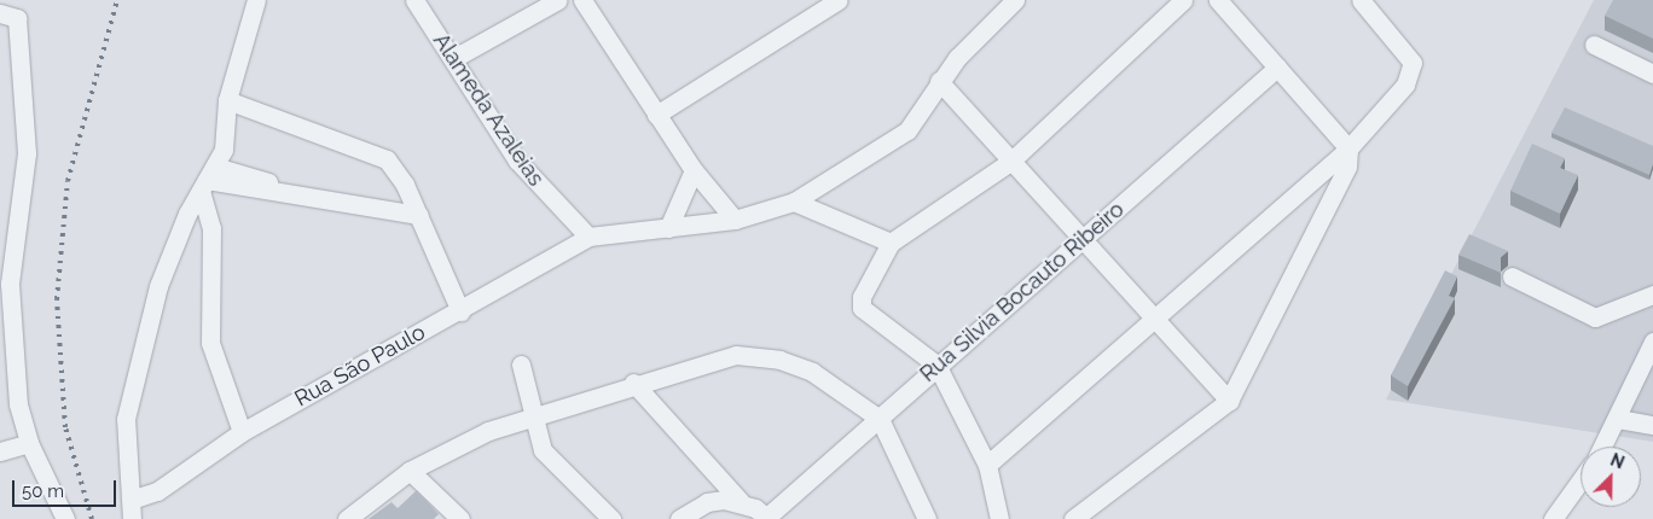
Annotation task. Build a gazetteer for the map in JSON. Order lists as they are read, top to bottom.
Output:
{
  "streets": {
    "street": ["Alameda Azaleias", "Rua Silvia Bocauto Ribeiro", "Rua São Paulo"]
  },
  "crossings": [
    ["Alameda Azaleias", "Rua São Paulo"]
  ],
  "scale_bar": "50 m",
  "north": "top right"
}
